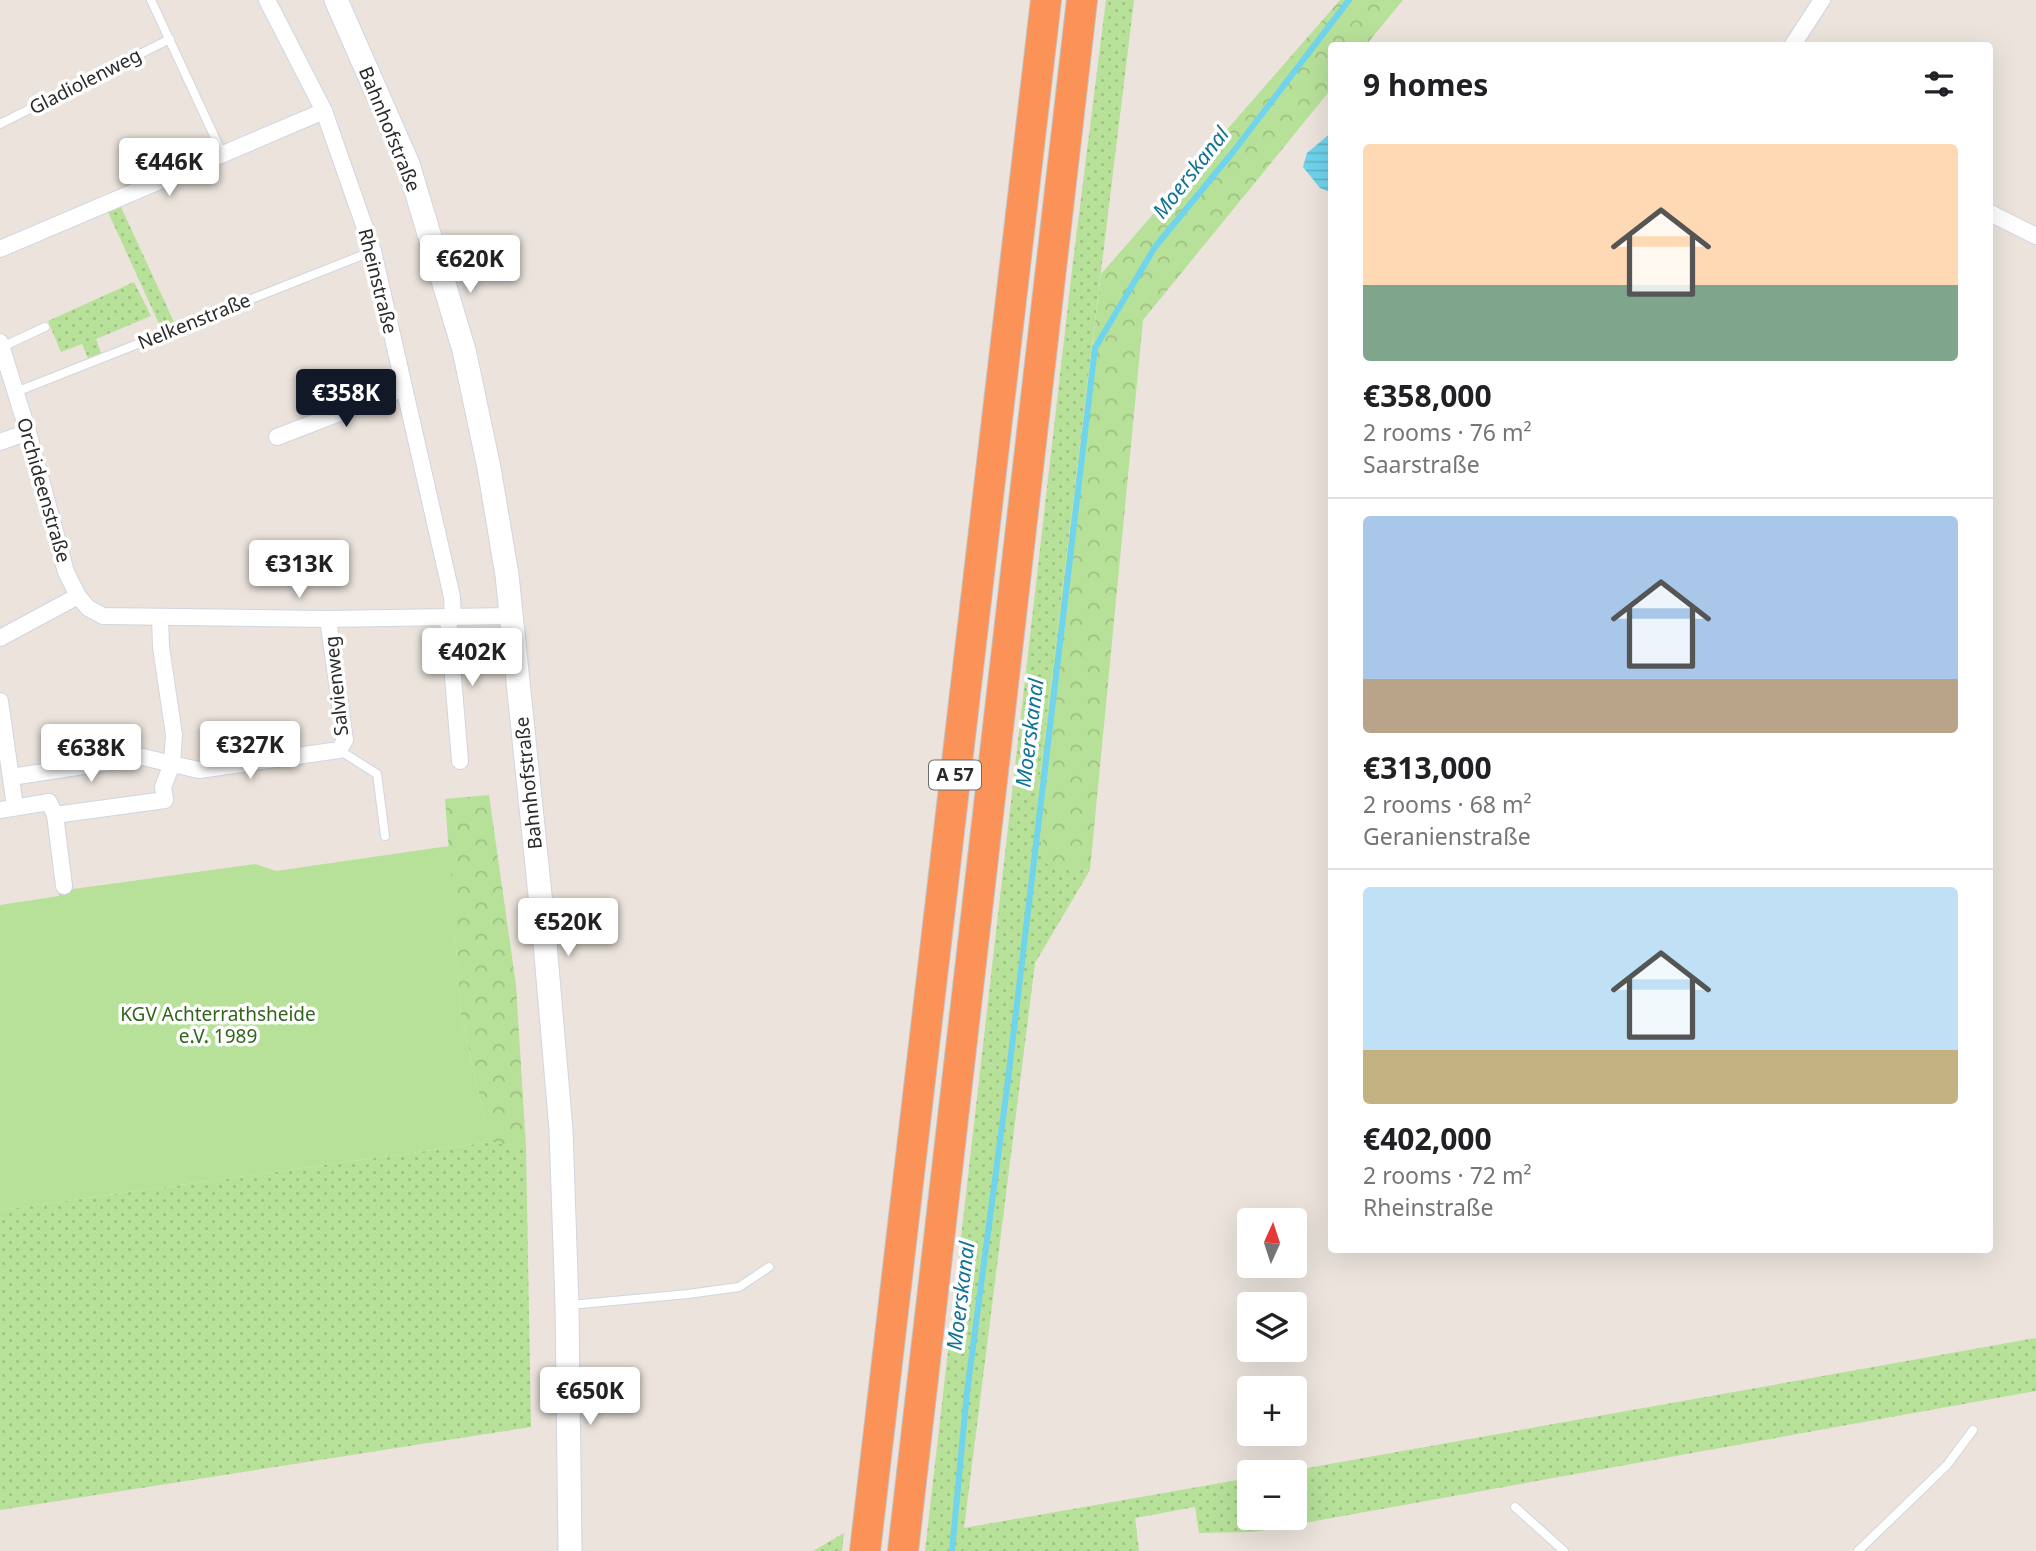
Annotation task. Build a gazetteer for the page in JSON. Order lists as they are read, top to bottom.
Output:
{
  "streets": {
    "highway": ["A 57"],
    "main road": ["Bahnhofstraße"],
    "street": ["Rheinstraße", "Orchideenstraße", "Salvienweg"],
    "lane": ["Gladiolenweg", "Nelkenstraße"]
  },
  "crossings": [
    ["Rheinstraße", "Nelkenstraße"],
    ["Nelkenstraße", "Orchideenstraße"]
  ],
  "water": ["Moerskanal"],
  "parks": ["KGV Achterrathsheide e.V. 1989"],
  "north": "top",
  "page": {
    "heading": "9 homes",
    "list": [
      {
        "name": "€358,000",
        "note": "2 rooms · 76 m² · Saarstraße"
      },
      {
        "name": "€313,000",
        "note": "2 rooms · 68 m² · Geranienstraße"
      },
      {
        "name": "€402,000",
        "note": "2 rooms · 72 m² · Rheinstraße"
      }
    ],
    "price": [
      "€446K",
      "€620K",
      "€358K",
      "€313K",
      "€402K",
      "€327K",
      "€638K",
      "€520K",
      "€650K"
    ],
    "map_buttons": ["+", "−"]
  }
}
